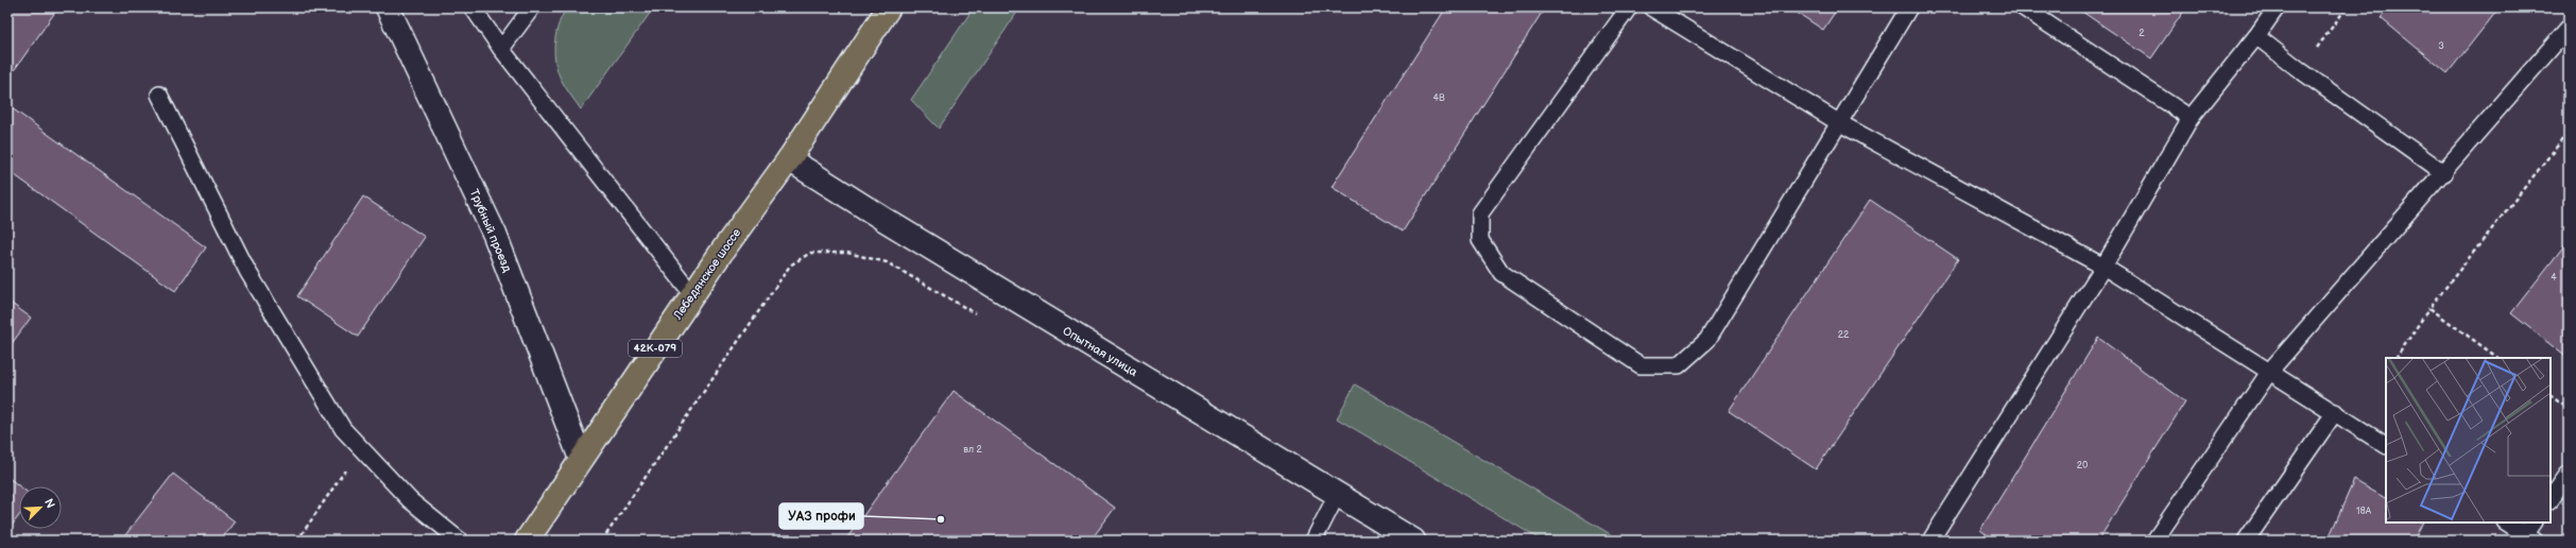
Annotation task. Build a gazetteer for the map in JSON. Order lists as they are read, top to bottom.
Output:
{
  "streets": {
    "main road": ["Лебедянское шоссе", "42К-079"],
    "street": ["Трубный проезд", "Опытная улица"]
  },
  "crossings": [
    ["Трубный проезд", "Лебедянское шоссе"],
    ["Лебедянское шоссе", "Опытная улица"]
  ],
  "places": ["УАЗ профи"],
  "house_numbers": [
    "2",
    "3",
    "4В",
    "4",
    "22",
    "вл 2",
    "20",
    "18А"
  ],
  "north": "top right"
}
